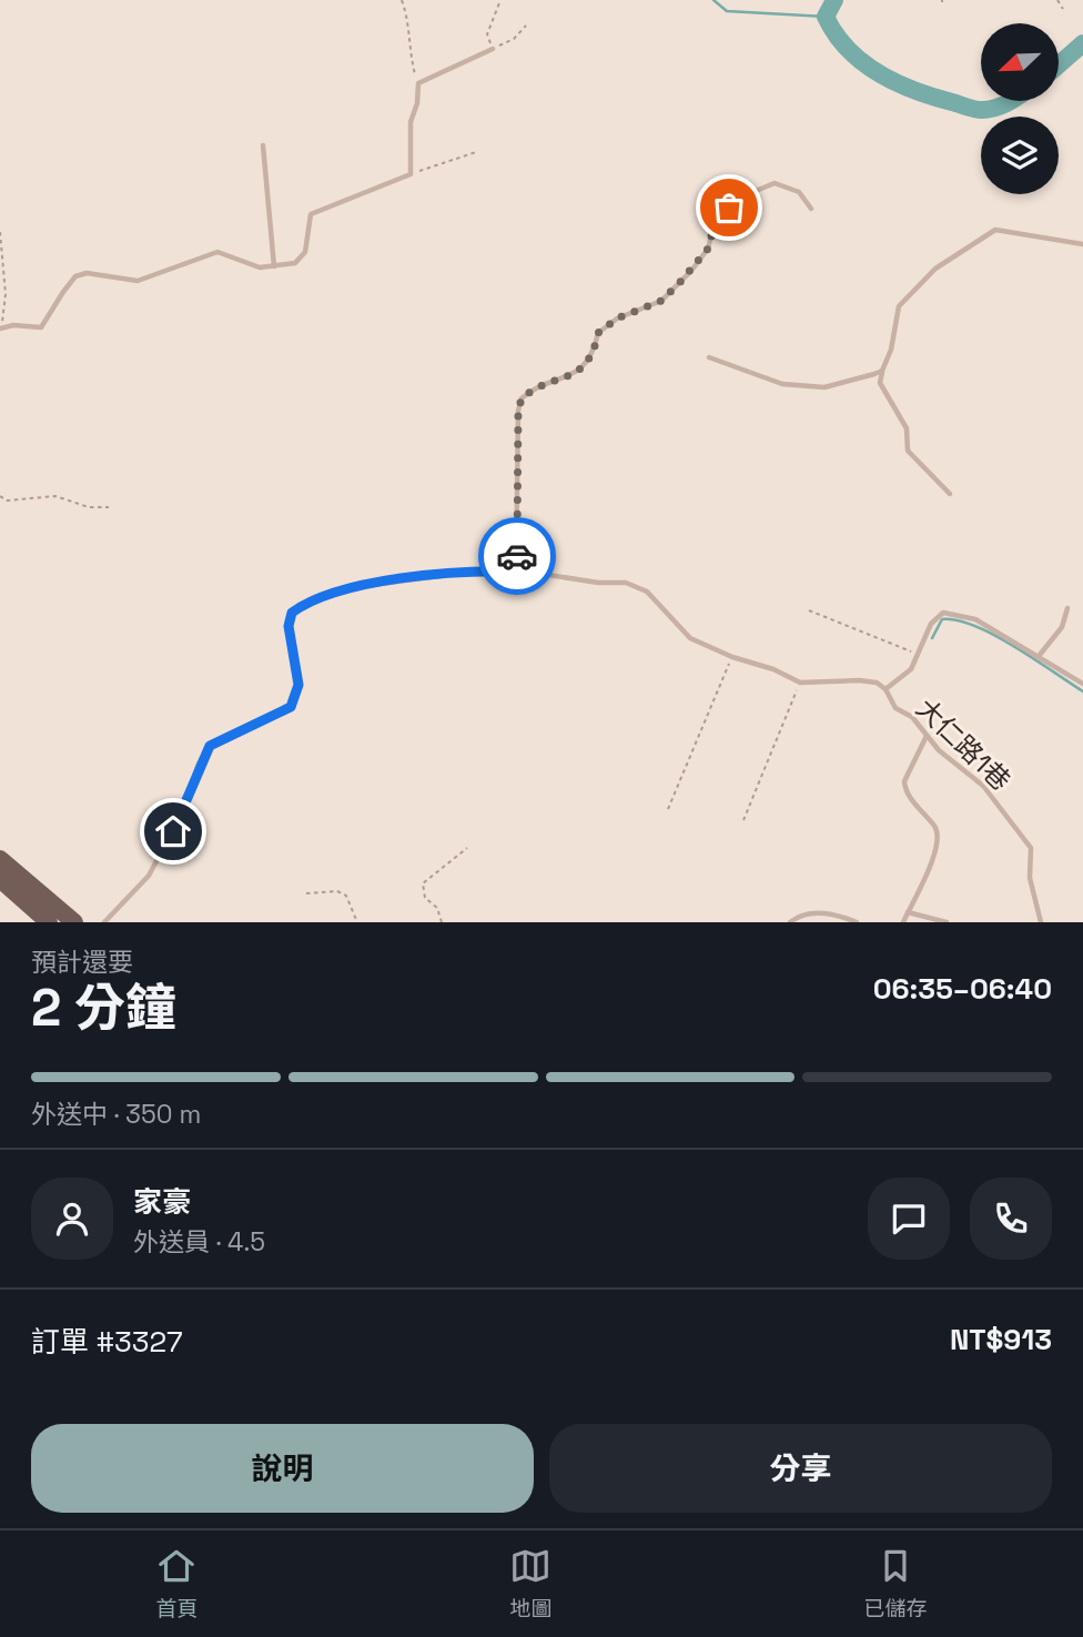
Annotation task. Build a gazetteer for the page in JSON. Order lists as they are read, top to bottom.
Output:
{
  "streets": {
    "lane": ["大仁路1巷"]
  },
  "north": "bottom left",
  "page": {
    "heading": ["2 分鐘", "預計還要", "06:35–06:40"],
    "panel": [
      "家豪",
      "外送員 · 4.5",
      "訂單 #3327",
      "NT$913"
    ],
    "bar": "外送中 · 350 m",
    "buttons": ["說明", "分享"],
    "tabs": ["首頁", "地圖", "已儲存"]
  }
}
